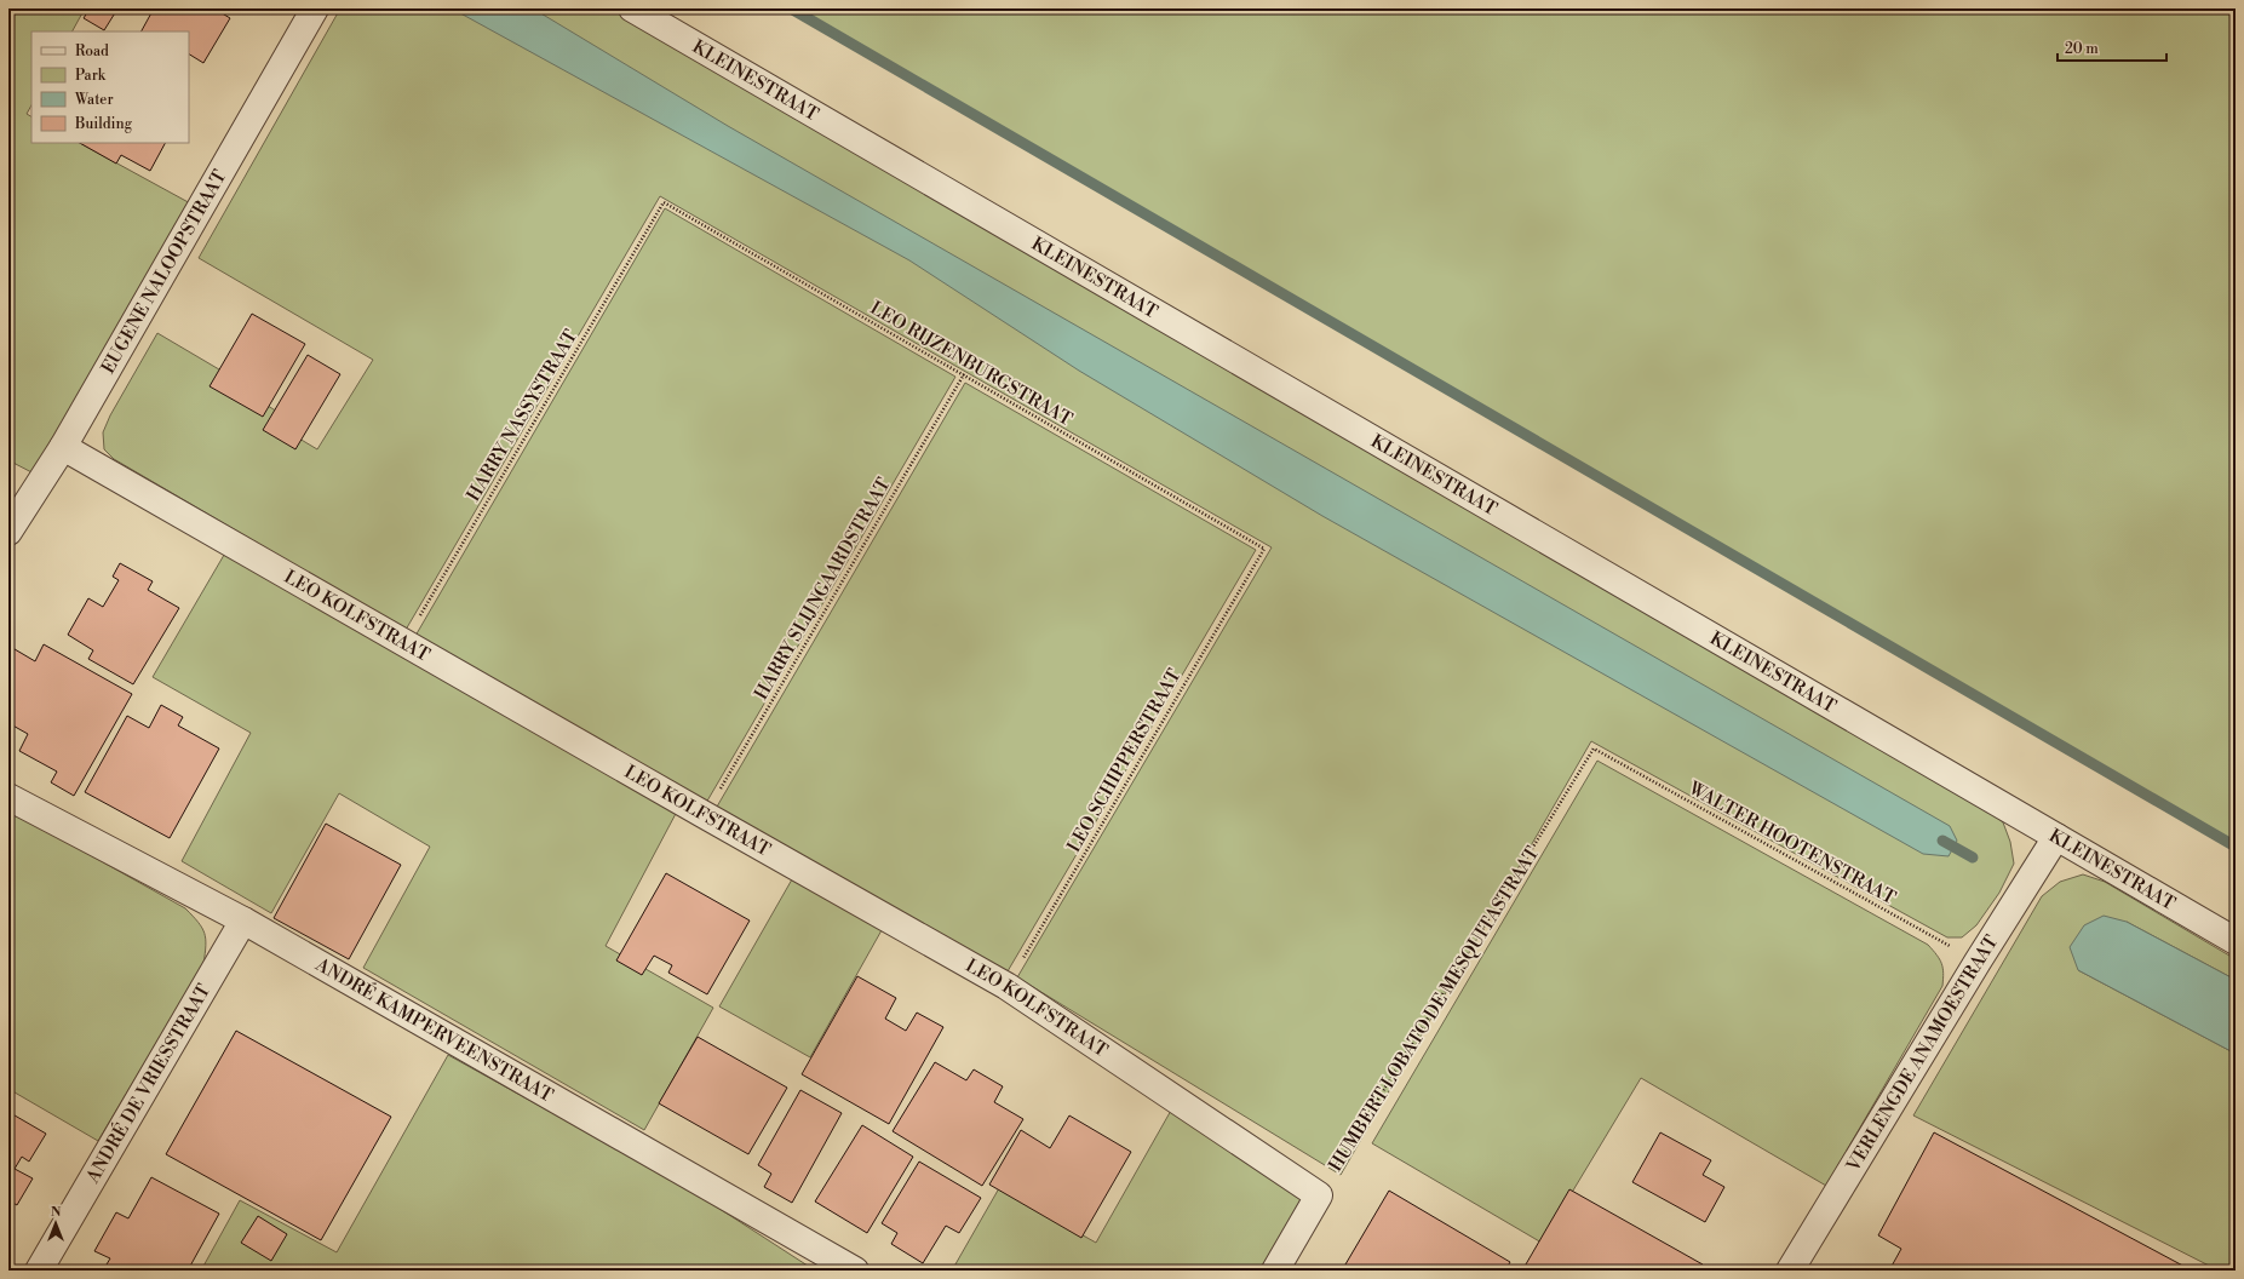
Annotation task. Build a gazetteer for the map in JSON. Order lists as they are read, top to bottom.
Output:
{
  "streets": {
    "street": [
      "KLEINESTRAAT",
      "EUGENE NALOOPSTRAAT",
      "LEO KOLFSTRAAT",
      "ANDRÉ KAMPERVEENSTRAAT",
      "VERLENGDE ANAMOESTRAAT",
      "ANDRÉ DE VRIESSTRAAT"
    ],
    "path": [
      "LEO RIJZENBURGSTRAAT",
      "HARRY NASSYSTRAAT",
      "HARRY SLIJNGAARDSTRAAT",
      "LEO SCHIPPERSTRAAT",
      "WALTER HOOTENSTRAAT",
      "HUMBERT LOBATO DE MESQUITASTRAAT"
    ]
  },
  "crossings": [
    ["KLEINESTRAAT", "VERLENGDE ANAMOESTRAAT"],
    ["EUGENE NALOOPSTRAAT", "LEO KOLFSTRAAT"],
    ["LEO RIJZENBURGSTRAAT", "HARRY NASSYSTRAAT"],
    ["LEO RIJZENBURGSTRAAT", "HARRY SLIJNGAARDSTRAAT"],
    ["LEO RIJZENBURGSTRAAT", "LEO SCHIPPERSTRAAT"],
    ["HARRY NASSYSTRAAT", "LEO KOLFSTRAAT"],
    ["HARRY SLIJNGAARDSTRAAT", "LEO KOLFSTRAAT"],
    ["LEO KOLFSTRAAT", "LEO SCHIPPERSTRAAT"],
    ["LEO KOLFSTRAAT", "HUMBERT LOBATO DE MESQUITASTRAAT"],
    ["WALTER HOOTENSTRAAT", "HUMBERT LOBATO DE MESQUITASTRAAT"],
    ["WALTER HOOTENSTRAAT", "VERLENGDE ANAMOESTRAAT"],
    ["ANDRÉ KAMPERVEENSTRAAT", "ANDRÉ DE VRIESSTRAAT"]
  ],
  "legend": [
    "Road",
    "Park",
    "Water",
    "Building"
  ],
  "scale_bar": "20 m",
  "north": "top"
}
